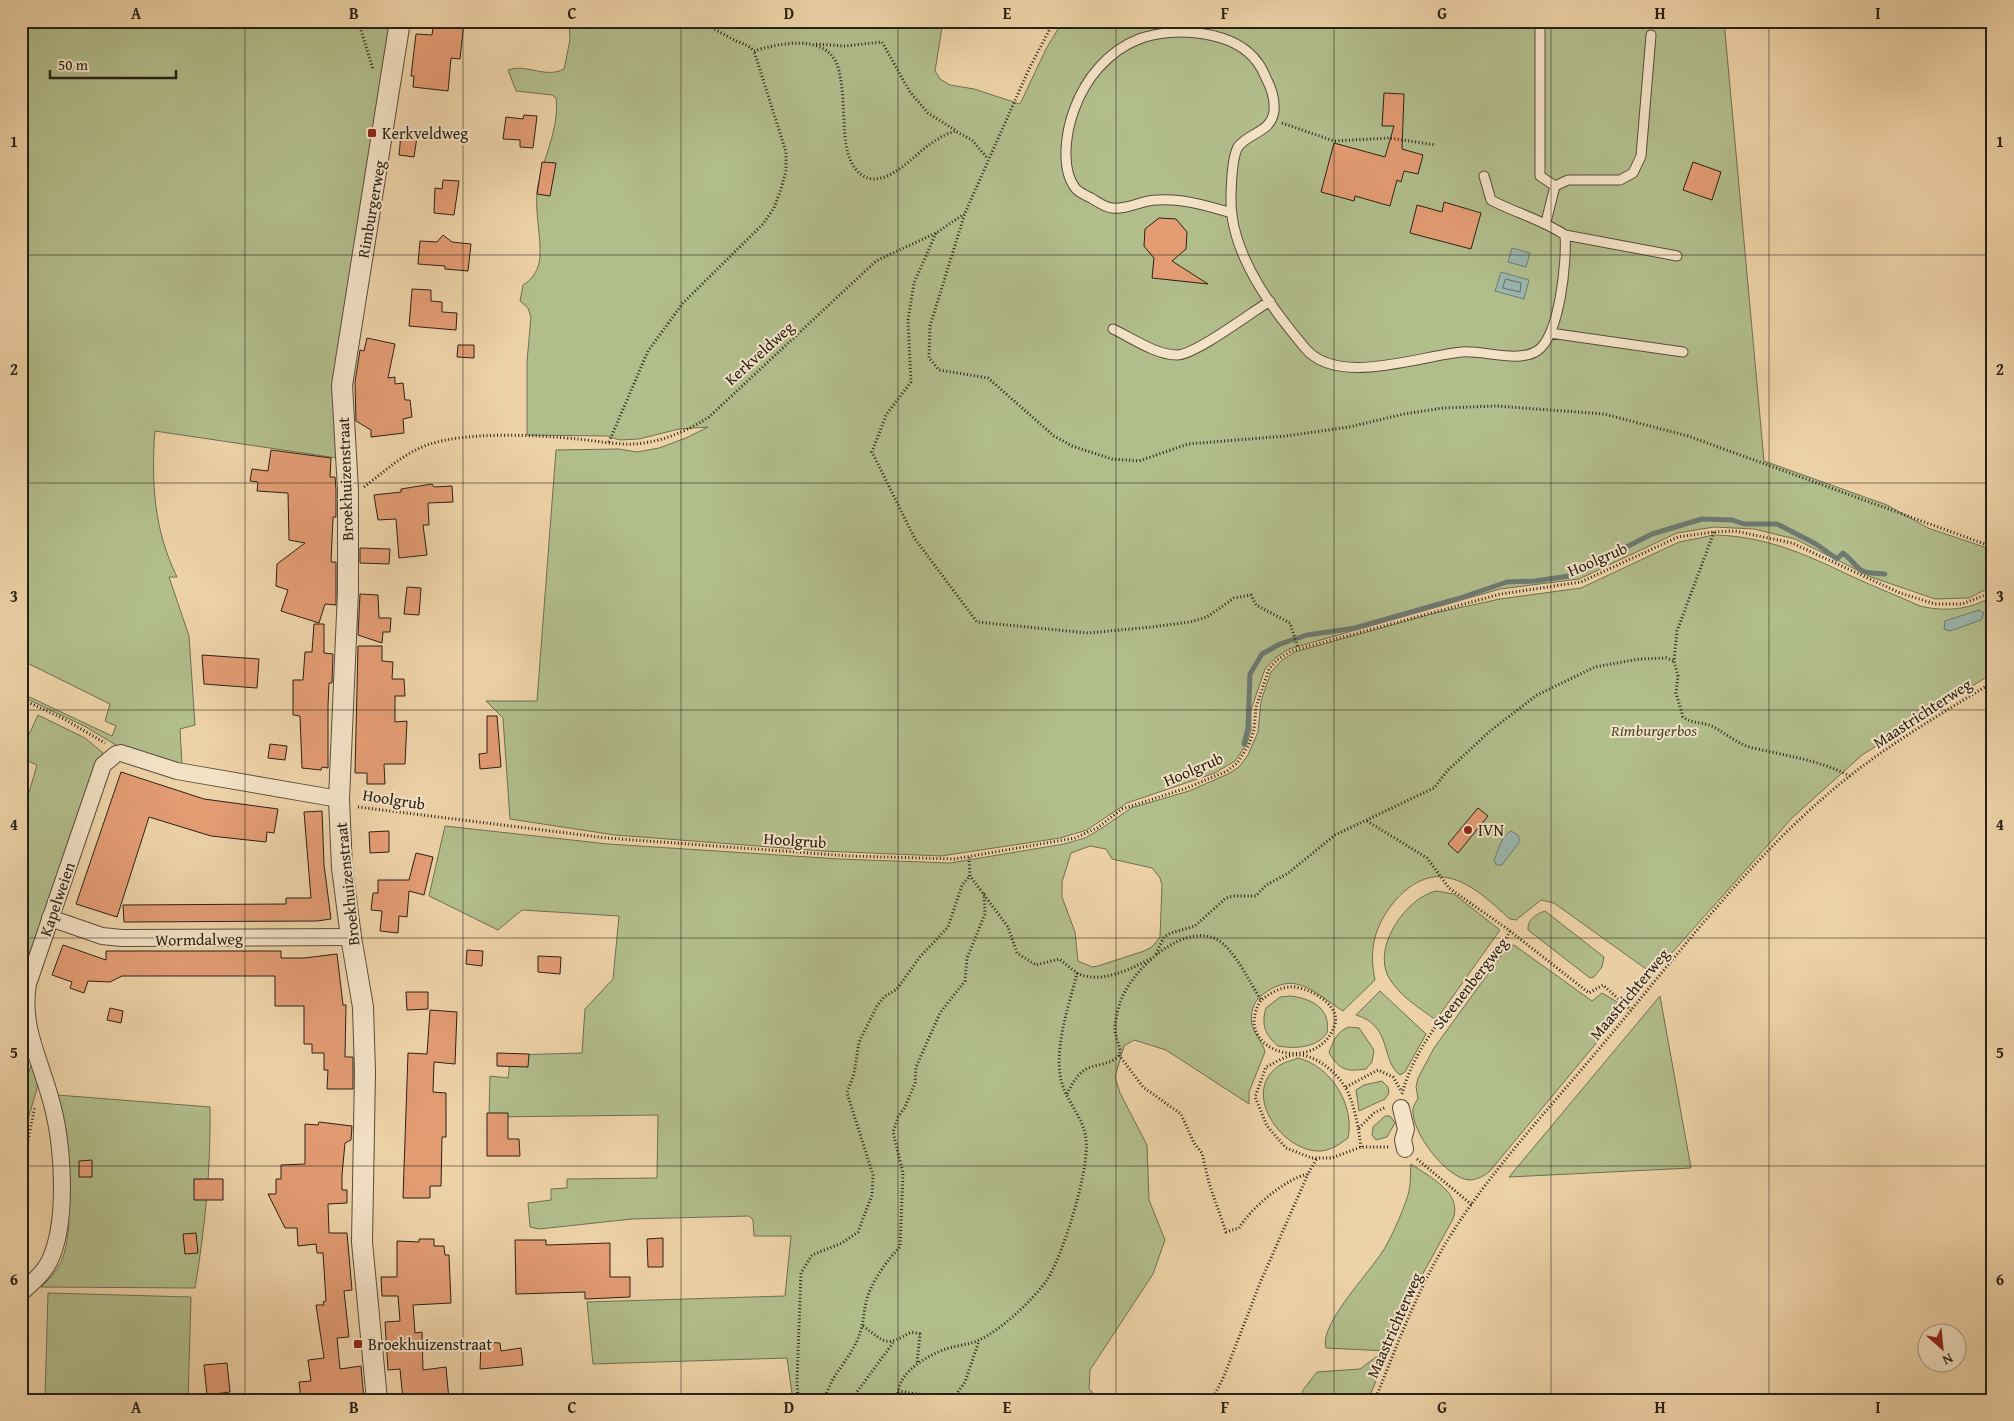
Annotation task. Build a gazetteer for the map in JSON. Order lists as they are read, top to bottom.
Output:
{
  "streets": {
    "street": [
      "Rimburgerweg",
      "Broekhuizenstraat",
      "Kapelweien",
      "Wormdalweg"
    ],
    "path": [
      "Kerkveldweg",
      "Hoolgrub",
      "Maastrichterweg",
      "Steenenbergweg"
    ]
  },
  "crossings": [
    ["Rimburgerweg", "Broekhuizenstraat"],
    ["Kerkveldweg", "Broekhuizenstraat"],
    ["Broekhuizenstraat", "Hoolgrub"],
    ["Broekhuizenstraat", "Wormdalweg"],
    ["Maastrichterweg", "Steenenbergweg"],
    ["Kapelweien", "Wormdalweg"]
  ],
  "parks": ["Rimburgerbos"],
  "places": {
    "transit": ["Kerkveldweg", "Broekhuizenstraat"],
    "other": ["IVN"]
  },
  "scale_bar": "50 m",
  "north": "bottom right",
  "grid": {
    "columns": [
      "A",
      "B",
      "C",
      "D",
      "E",
      "F",
      "G",
      "H",
      "I"
    ],
    "rows": [
      "1",
      "2",
      "3",
      "4",
      "5",
      "6"
    ]
  }
}
